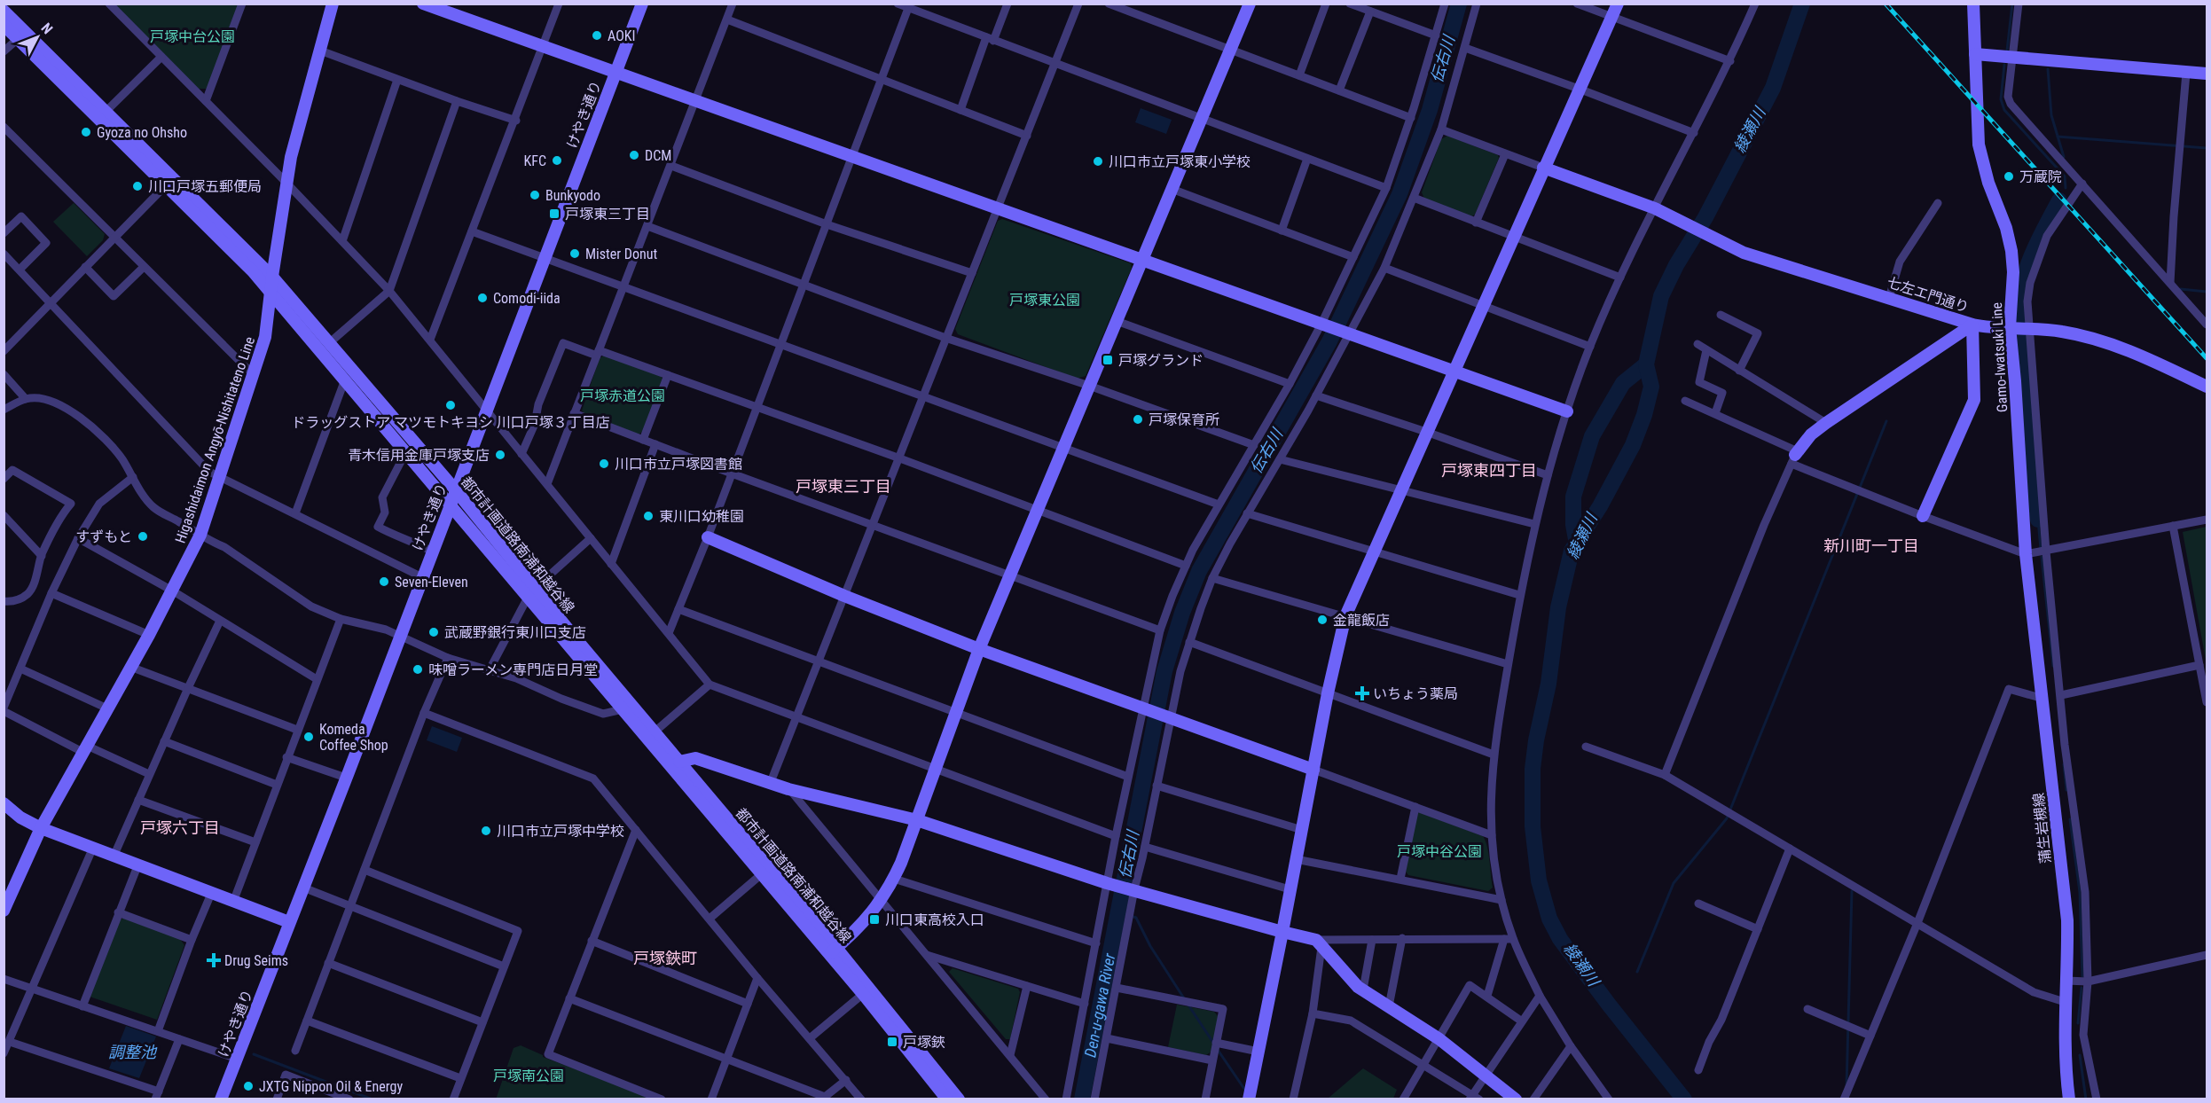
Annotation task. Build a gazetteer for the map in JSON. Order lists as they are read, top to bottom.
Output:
{
  "streets": {
    "street": [
      "けやき通り",
      "七左エ門通り",
      "Gamo-Iwatsuki Line",
      "Higashidaimon Angyō-Nishitateno Line",
      "都市計画道路南浦和越谷線",
      "蒲生岩槻線"
    ]
  },
  "crossings": [
    ["けやき通り", "都市計画道路南浦和越谷線"],
    ["七左エ門通り", "Gamo-Iwatsuki Line"],
    ["Gamo-Iwatsuki Line", "蒲生岩槻線"],
    ["Higashidaimon Angyō-Nishitateno Line", "都市計画道路南浦和越谷線"]
  ],
  "districts": [
    "戸塚東四丁目",
    "戸塚東三丁目",
    "新川町一丁目",
    "戸塚六丁目",
    "戸塚鋏町"
  ],
  "water": [
    "伝右川",
    "綾瀬川",
    "Den-u-gawa River",
    "調整池"
  ],
  "parks": [
    "戸塚中台公園",
    "戸塚東公園",
    "戸塚赤道公園",
    "戸塚中谷公園",
    "戸塚南公園"
  ],
  "places": {
    "other": [
      "AOKI",
      "Gyoza no Ohsho",
      "DCM",
      "KFC",
      "川口市立戸塚東小学校",
      "万蔵院",
      "川口戸塚五郵便局",
      "Bunkyodo",
      "Mister Donut",
      "Comodi-iida",
      "ドラッグストア マツモトキヨシ 川口戸塚３丁目店",
      "戸塚保育所",
      "青木信用金庫戸塚支店",
      "川口市立戸塚図書館",
      "東川口幼稚園",
      "すずもと",
      "Seven-Eleven",
      "金龍飯店",
      "武蔵野銀行東川口支店",
      "味噌ラーメン専門店日月堂",
      "Komeda Coffee Shop",
      "川口市立戸塚中学校",
      "JXTG Nippon Oil & Energy"
    ],
    "transit": [
      "戸塚東三丁目",
      "戸塚グランド",
      "川口東高校入口",
      "戸塚鋏"
    ],
    "health": ["いちょう薬局", "Drug Seims"]
  },
  "north": "top right"
}
